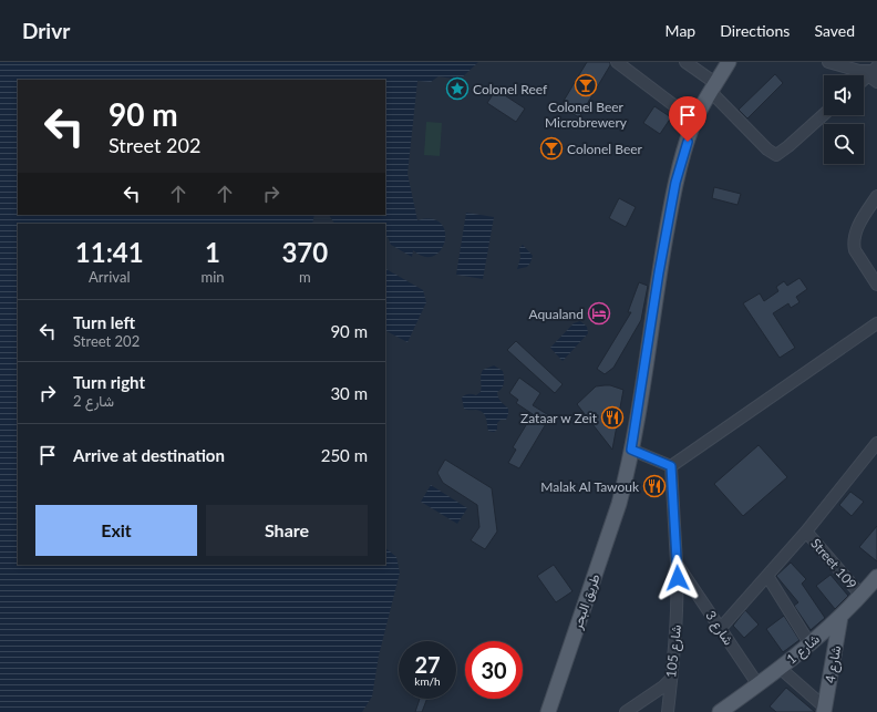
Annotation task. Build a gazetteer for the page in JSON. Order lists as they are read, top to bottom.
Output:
{
  "streets": {
    "main road": ["طريق البحر", "شارع 1", "شارع 4"],
    "street": ["Street 109", "شارع 3", "شارع 105"]
  },
  "crossings": [
    ["Street 109", "شارع 1"],
    ["شارع 3", "شارع 1"],
    ["شارع 3", "شارع 105"],
    ["شارع 1", "شارع 4"]
  ],
  "places": {
    "bar": ["Colonel Beer Microbrewery", "Colonel Beer"],
    "place": ["Colonel Reef"],
    "hotel": ["Aqualand"],
    "restaurant": ["Zataar w Zeit", "Malak Al Tawouk"]
  },
  "page": {
    "header": "Drivr",
    "nav": ["Map", "Directions", "Saved"],
    "turn": ["90 m", "Street 202"],
    "eta": [
      "11:41",
      "Arrival",
      "1",
      "min",
      "370",
      "m"
    ],
    "list": [
      {
        "name": "Turn left",
        "note": "Street 202",
        "value": "90 m"
      },
      {
        "name": "Turn right",
        "note": "شارع 2",
        "value": "30 m"
      },
      {
        "name": "Arrive at destination",
        "value": "250 m"
      }
    ],
    "buttons": ["Exit", "Share"],
    "speed": "27 km/h",
    "limit": "30"
  }
}
